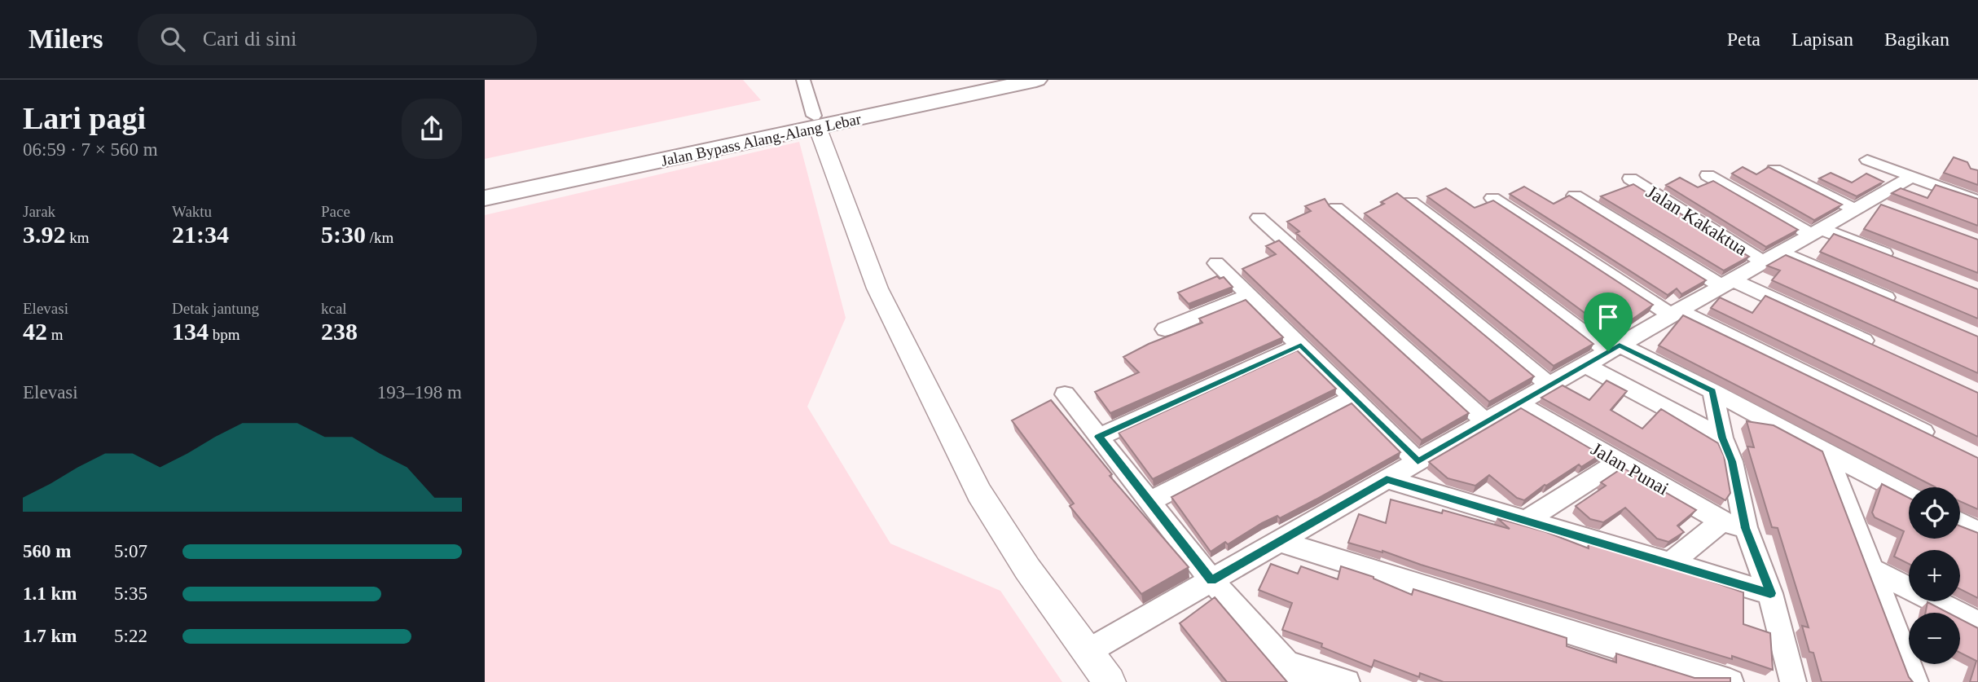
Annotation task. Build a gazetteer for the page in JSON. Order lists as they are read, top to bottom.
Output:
{
  "streets": {
    "highway": ["Jalan Bypass Alang-Alang Lebar"],
    "street": ["Jalan Kakaktua", "Jalan Punai"]
  },
  "page": {
    "header": "Milers",
    "search": "Cari di sini",
    "nav": ["Peta", "Lapisan", "Bagikan"],
    "heading": ["Lari pagi", "06:59 · 7 × 560 m"],
    "stats": [
      ["Jarak", "3.92 km"],
      ["Waktu", "21:34"],
      ["Pace", "5:30 /km"],
      ["Elevasi", "42 m"],
      ["Detak jantung", "134 bpm"],
      ["kcal", "238"]
    ],
    "chart": ["Elevasi", "193–198 m"],
    "map_buttons": ["+", "−"],
    "list": [
      {
        "name": "560 m",
        "note": "5:07"
      },
      {
        "name": "1.1 km",
        "note": "5:35"
      },
      {
        "name": "1.7 km",
        "note": "5:22"
      }
    ]
  }
}
